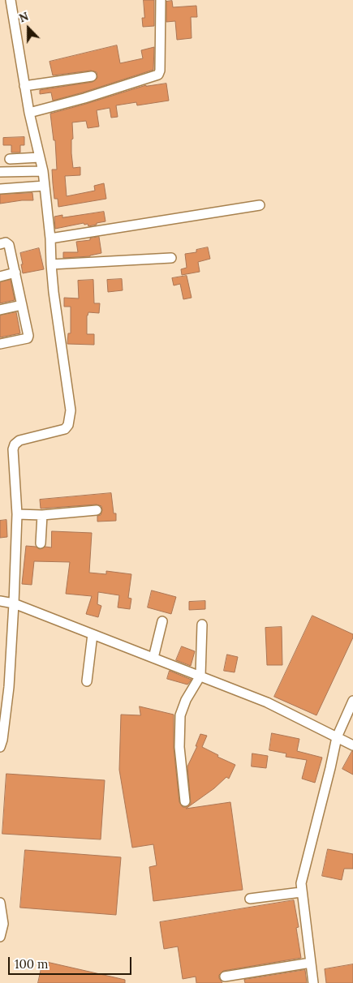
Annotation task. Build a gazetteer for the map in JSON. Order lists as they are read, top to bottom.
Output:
{
  "scale_bar": "100 m",
  "north": "top"
}
